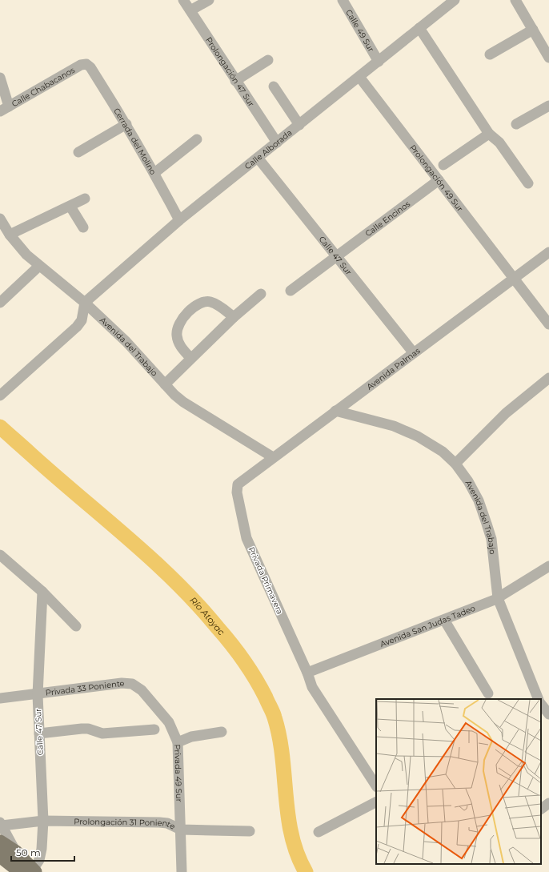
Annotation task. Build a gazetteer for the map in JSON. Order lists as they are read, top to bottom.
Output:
{
  "streets": {
    "street": [
      "Calle 49 Sur",
      "Prolongación 47 Sur",
      "Calle Chabacanos",
      "Cerrada del Molino",
      "Calle Alborada",
      "Prolongación 49 Sur",
      "Calle Encinos",
      "Calle 47 Sur",
      "Avenida del Trabajo",
      "Avenida Palmas",
      "Privada Primavera",
      "Avenida San Judas Tadeo",
      "Privada 33 Poniente",
      "Privada 49 Sur",
      "Prolongación 31 Poniente"
    ]
  },
  "crossings": [
    ["Calle 49 Sur", "Calle Alborada"],
    ["Prolongación 47 Sur", "Calle Alborada"],
    ["Calle Chabacanos", "Cerrada del Molino"],
    ["Cerrada del Molino", "Calle Alborada"],
    ["Calle Alborada", "Prolongación 49 Sur"],
    ["Calle Alborada", "Calle 47 Sur"],
    ["Calle Alborada", "Avenida del Trabajo"],
    ["Prolongación 49 Sur", "Calle Encinos"],
    ["Prolongación 49 Sur", "Avenida Palmas"],
    ["Calle Encinos", "Calle 47 Sur"],
    ["Calle 47 Sur", "Avenida Palmas"],
    ["Calle 47 Sur", "Privada 33 Poniente"],
    ["Calle 47 Sur", "Prolongación 31 Poniente"],
    ["Avenida del Trabajo", "Avenida Palmas"],
    ["Avenida del Trabajo", "Avenida San Judas Tadeo"],
    ["Avenida Palmas", "Privada Primavera"],
    ["Privada Primavera", "Avenida San Judas Tadeo"],
    ["Privada 33 Poniente", "Privada 49 Sur"],
    ["Privada 49 Sur", "Prolongación 31 Poniente"]
  ],
  "water": ["Río Atoyac"],
  "scale_bar": "50 m"
}
